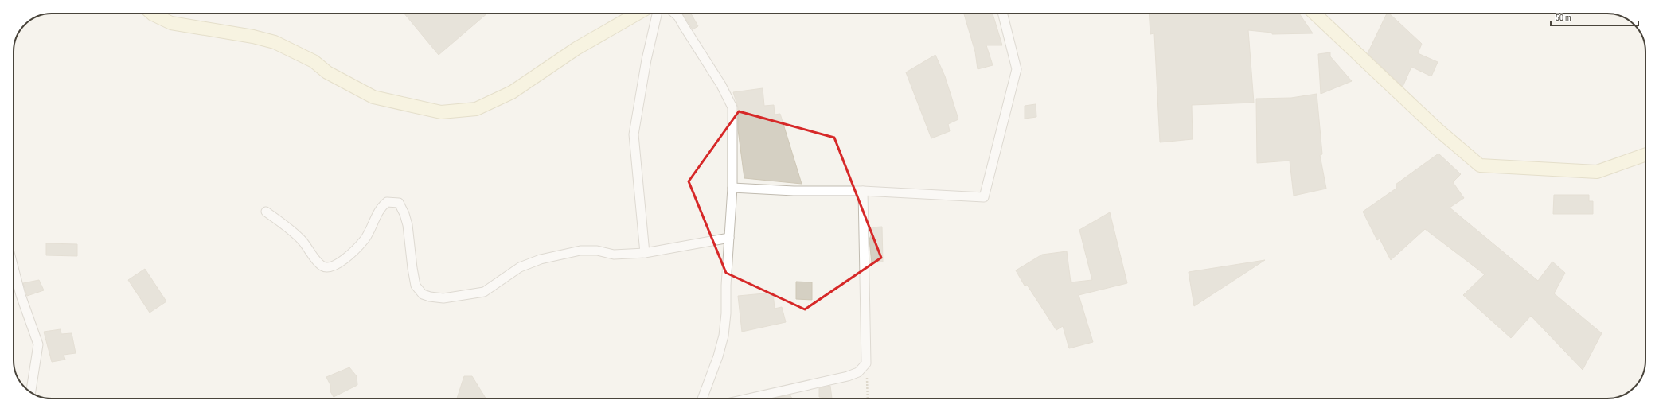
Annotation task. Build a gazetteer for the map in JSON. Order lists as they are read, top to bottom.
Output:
{
  "scale_bar": "50 m"
}
